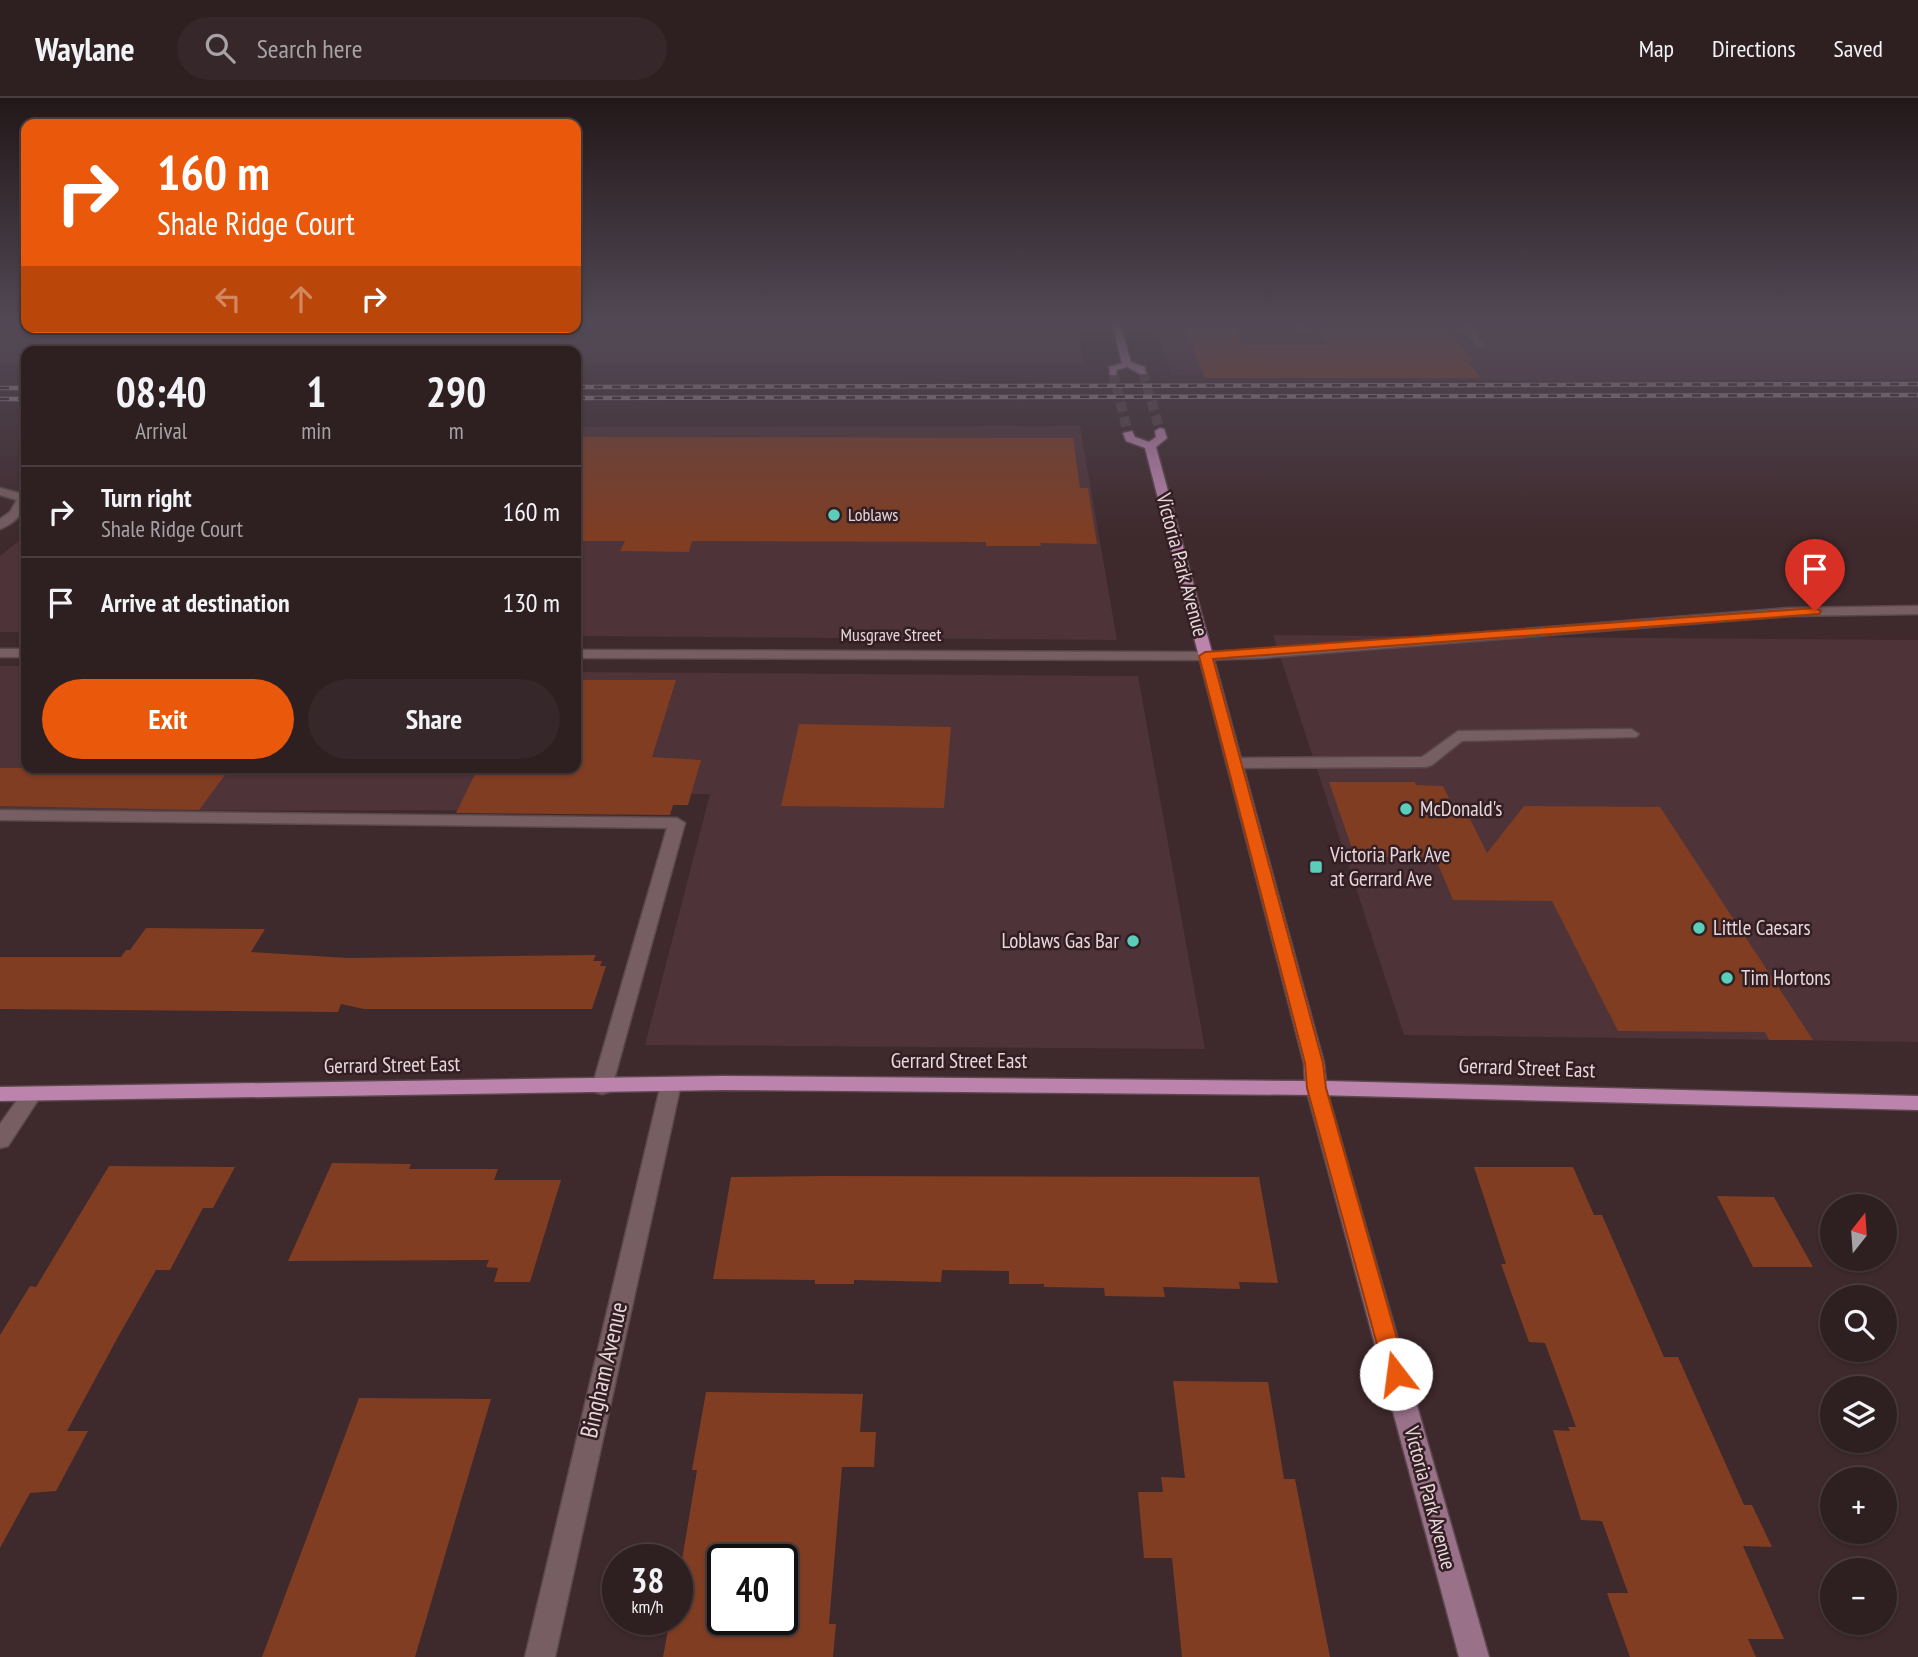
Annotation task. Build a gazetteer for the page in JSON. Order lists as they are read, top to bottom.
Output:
{
  "streets": {
    "main road": ["Victoria Park Avenue", "Gerrard Street East"],
    "street": ["Musgrave Street", "Bingham Avenue"]
  },
  "crossings": [
    ["Victoria Park Avenue", "Musgrave Street"],
    ["Victoria Park Avenue", "Gerrard Street East"],
    ["Gerrard Street East", "Bingham Avenue"]
  ],
  "places": {
    "other": [
      "Loblaws",
      "McDonald's",
      "Little Caesars",
      "Loblaws Gas Bar",
      "Tim Hortons"
    ],
    "transit": ["Victoria Park Ave at Gerrard Ave"]
  },
  "north": "top",
  "page": {
    "header": "Waylane",
    "search": "Search here",
    "nav": ["Map", "Directions", "Saved"],
    "turn": ["160 m", "Shale Ridge Court"],
    "eta": [
      "08:40",
      "Arrival",
      "1",
      "min",
      "290",
      "m"
    ],
    "list": [
      {
        "name": "Turn right",
        "note": "Shale Ridge Court",
        "value": "160 m"
      },
      {
        "name": "Arrive at destination",
        "value": "130 m"
      }
    ],
    "buttons": ["Exit", "Share"],
    "map_buttons": ["+", "−"],
    "speed": "38 km/h",
    "limit": "40"
  }
}
